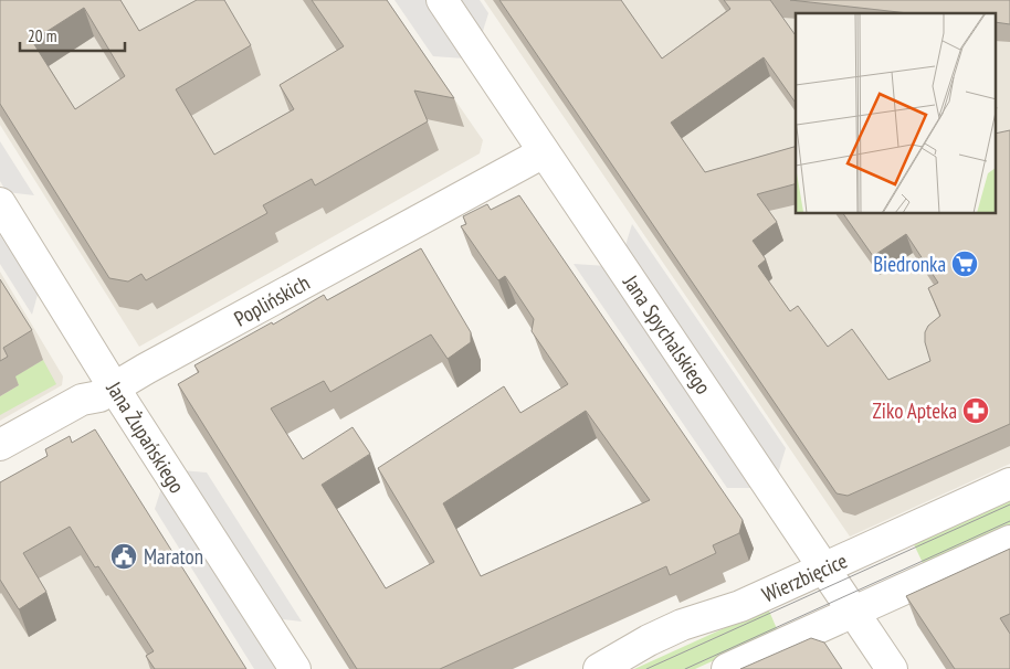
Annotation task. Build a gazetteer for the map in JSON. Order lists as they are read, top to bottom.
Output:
{
  "streets": {
    "street": [
      "Poplińskich",
      "Jana Spychalskiego",
      "Jana Żupańskiego",
      "Wierzbięcice"
    ]
  },
  "crossings": [
    ["Poplińskich", "Jana Spychalskiego"],
    ["Poplińskich", "Jana Żupańskiego"],
    ["Jana Spychalskiego", "Wierzbięcice"]
  ],
  "places": {
    "supermarket": ["Biedronka"],
    "pharmacy": ["Ziko Apteka"],
    "public building": ["Maraton"]
  },
  "scale_bar": "20 m"
}
